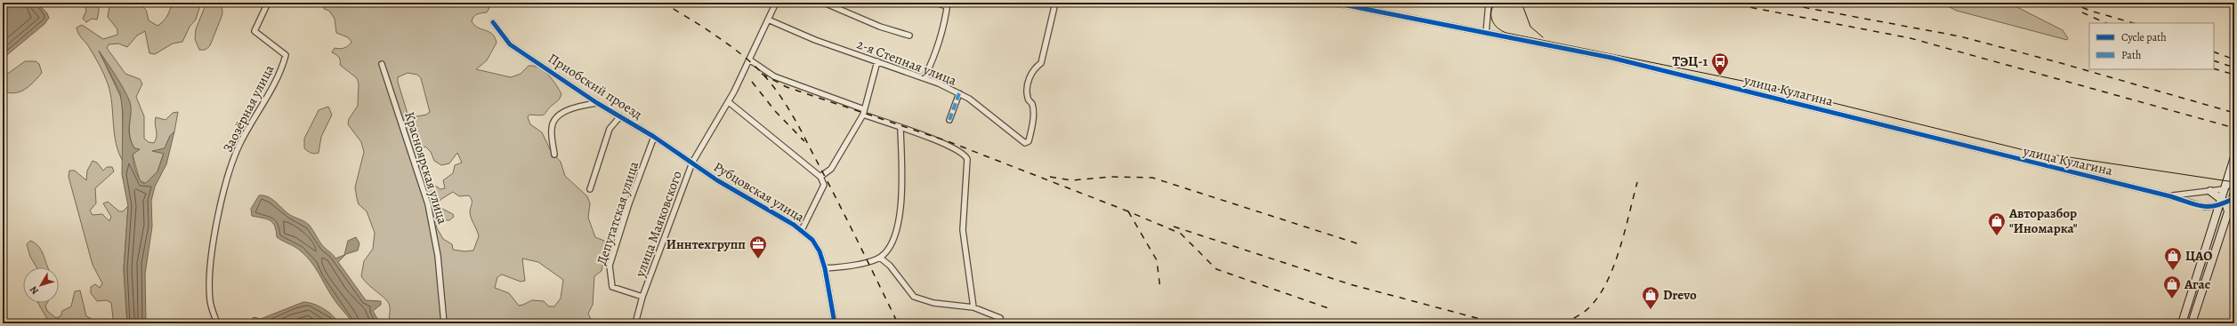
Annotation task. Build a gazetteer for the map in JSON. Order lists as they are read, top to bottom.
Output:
{
  "streets": {
    "street": [
      "2-я Степная улица",
      "Приобский проезд",
      "улица Кулагина",
      "Заозёрная улица",
      "Красноярская улица",
      "Рубцовская улица",
      "Депутатская улица",
      "улица Маяковского"
    ]
  },
  "crossings": [
    ["2-я Степная улица", "улица Маяковского"],
    ["Приобский проезд", "Рубцовская улица"],
    ["Приобский проезд", "Депутатская улица"],
    ["Приобский проезд", "улица Маяковского"],
    ["Рубцовская улица", "улица Маяковского"],
    ["Депутатская улица", "улица Маяковского"]
  ],
  "places": {
    "bus stop": ["ТЭЦ-1"],
    "shop": [
      "Авторазбор \"Иномарка\"",
      "ЦАО",
      "Агас",
      "Drevo"
    ],
    "office": ["Иннтехгрупп"]
  },
  "legend": ["Cycle path", "Path"],
  "north": "bottom left"
}
